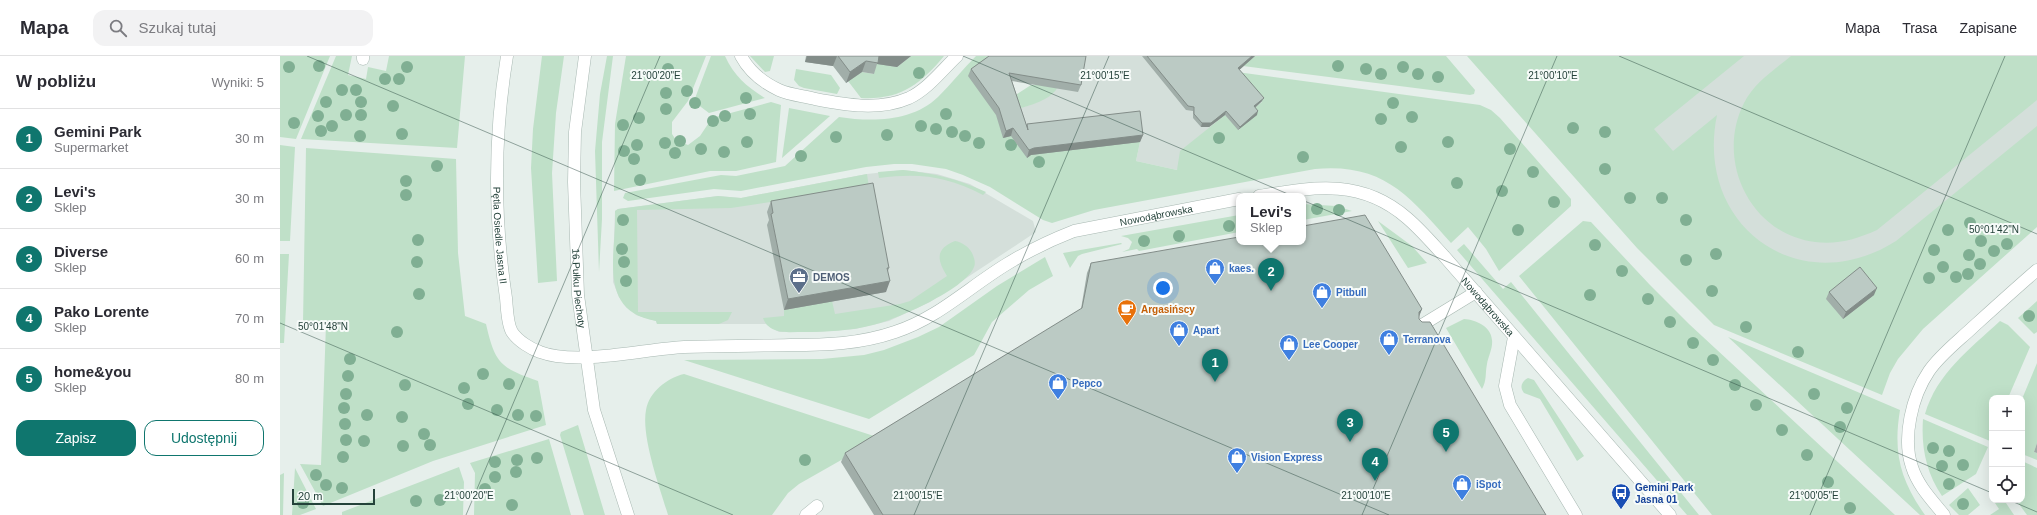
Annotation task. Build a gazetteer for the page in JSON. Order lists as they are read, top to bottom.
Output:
{
  "streets": {
    "street": ["Nowodąbrowska", "Pętla Osiedle Jasna II", "16 Pułku Piechoty"]
  },
  "crossings": [
    ["Nowodąbrowska", "Pętla Osiedle Jasna II"],
    ["Pętla Osiedle Jasna II", "16 Pułku Piechoty"]
  ],
  "places": {
    "shop": [
      "kaes.",
      "Pitbull",
      "Apart",
      "Terranova",
      "Lee Cooper",
      "Pepco",
      "Vision Express",
      "iSpot"
    ],
    "office": ["DEMOS"],
    "cafe": ["Argasińscy"],
    "bus stop": ["Gemini Park Jasna 01"]
  },
  "scale_bar": "20 m",
  "page": {
    "header": "Mapa",
    "search": "Szukaj tutaj",
    "nav": ["Mapa", "Trasa", "Zapisane"],
    "heading": ["W pobliżu", "Wyniki: 5"],
    "list": [
      {
        "mark": "1",
        "name": "Gemini Park",
        "note": "Supermarket",
        "value": "30 m"
      },
      {
        "mark": "2",
        "name": "Levi's",
        "note": "Sklep",
        "value": "30 m"
      },
      {
        "mark": "3",
        "name": "Diverse",
        "note": "Sklep",
        "value": "60 m"
      },
      {
        "mark": "4",
        "name": "Pako Lorente",
        "note": "Sklep",
        "value": "70 m"
      },
      {
        "mark": "5",
        "name": "home&you",
        "note": "Sklep",
        "value": "80 m"
      }
    ],
    "popup": ["Levi's", "Sklep"],
    "pins": [
      "2",
      "1",
      "3",
      "5",
      "4"
    ],
    "map_buttons": ["+", "−"],
    "buttons": ["Zapisz", "Udostępnij"],
    "scale": "20 m"
  },
  "coordinates": [
    "21°00'20\"E",
    "21°00'15\"E",
    "21°00'10\"E",
    "50°01'42\"N",
    "50°01'48\"N",
    "21°00'05\"E"
  ]
}
